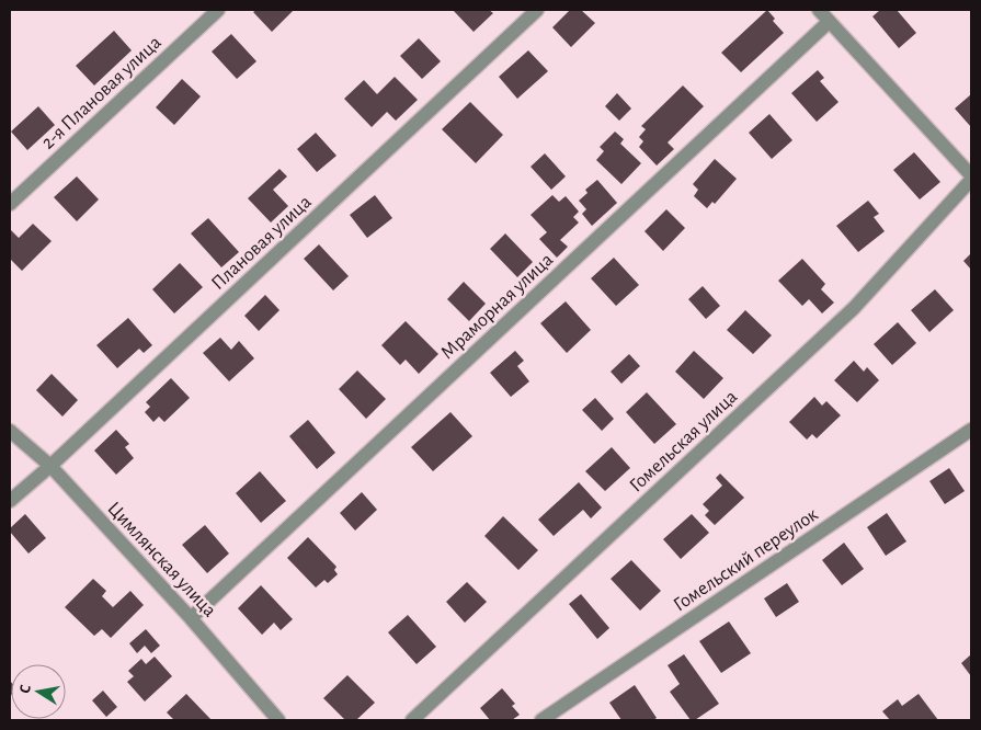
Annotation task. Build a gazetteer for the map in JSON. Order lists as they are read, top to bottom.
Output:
{
  "streets": {
    "street": [
      "2-я Плановая улица",
      "Плановая улица",
      "Мраморная улица",
      "Гомельская улица",
      "Цимлянская улица",
      "Гомельский переулок"
    ]
  },
  "crossings": [
    ["Плановая улица", "Цимлянская улица"],
    ["Мраморная улица", "Цимлянская улица"]
  ],
  "north": "left"
}
